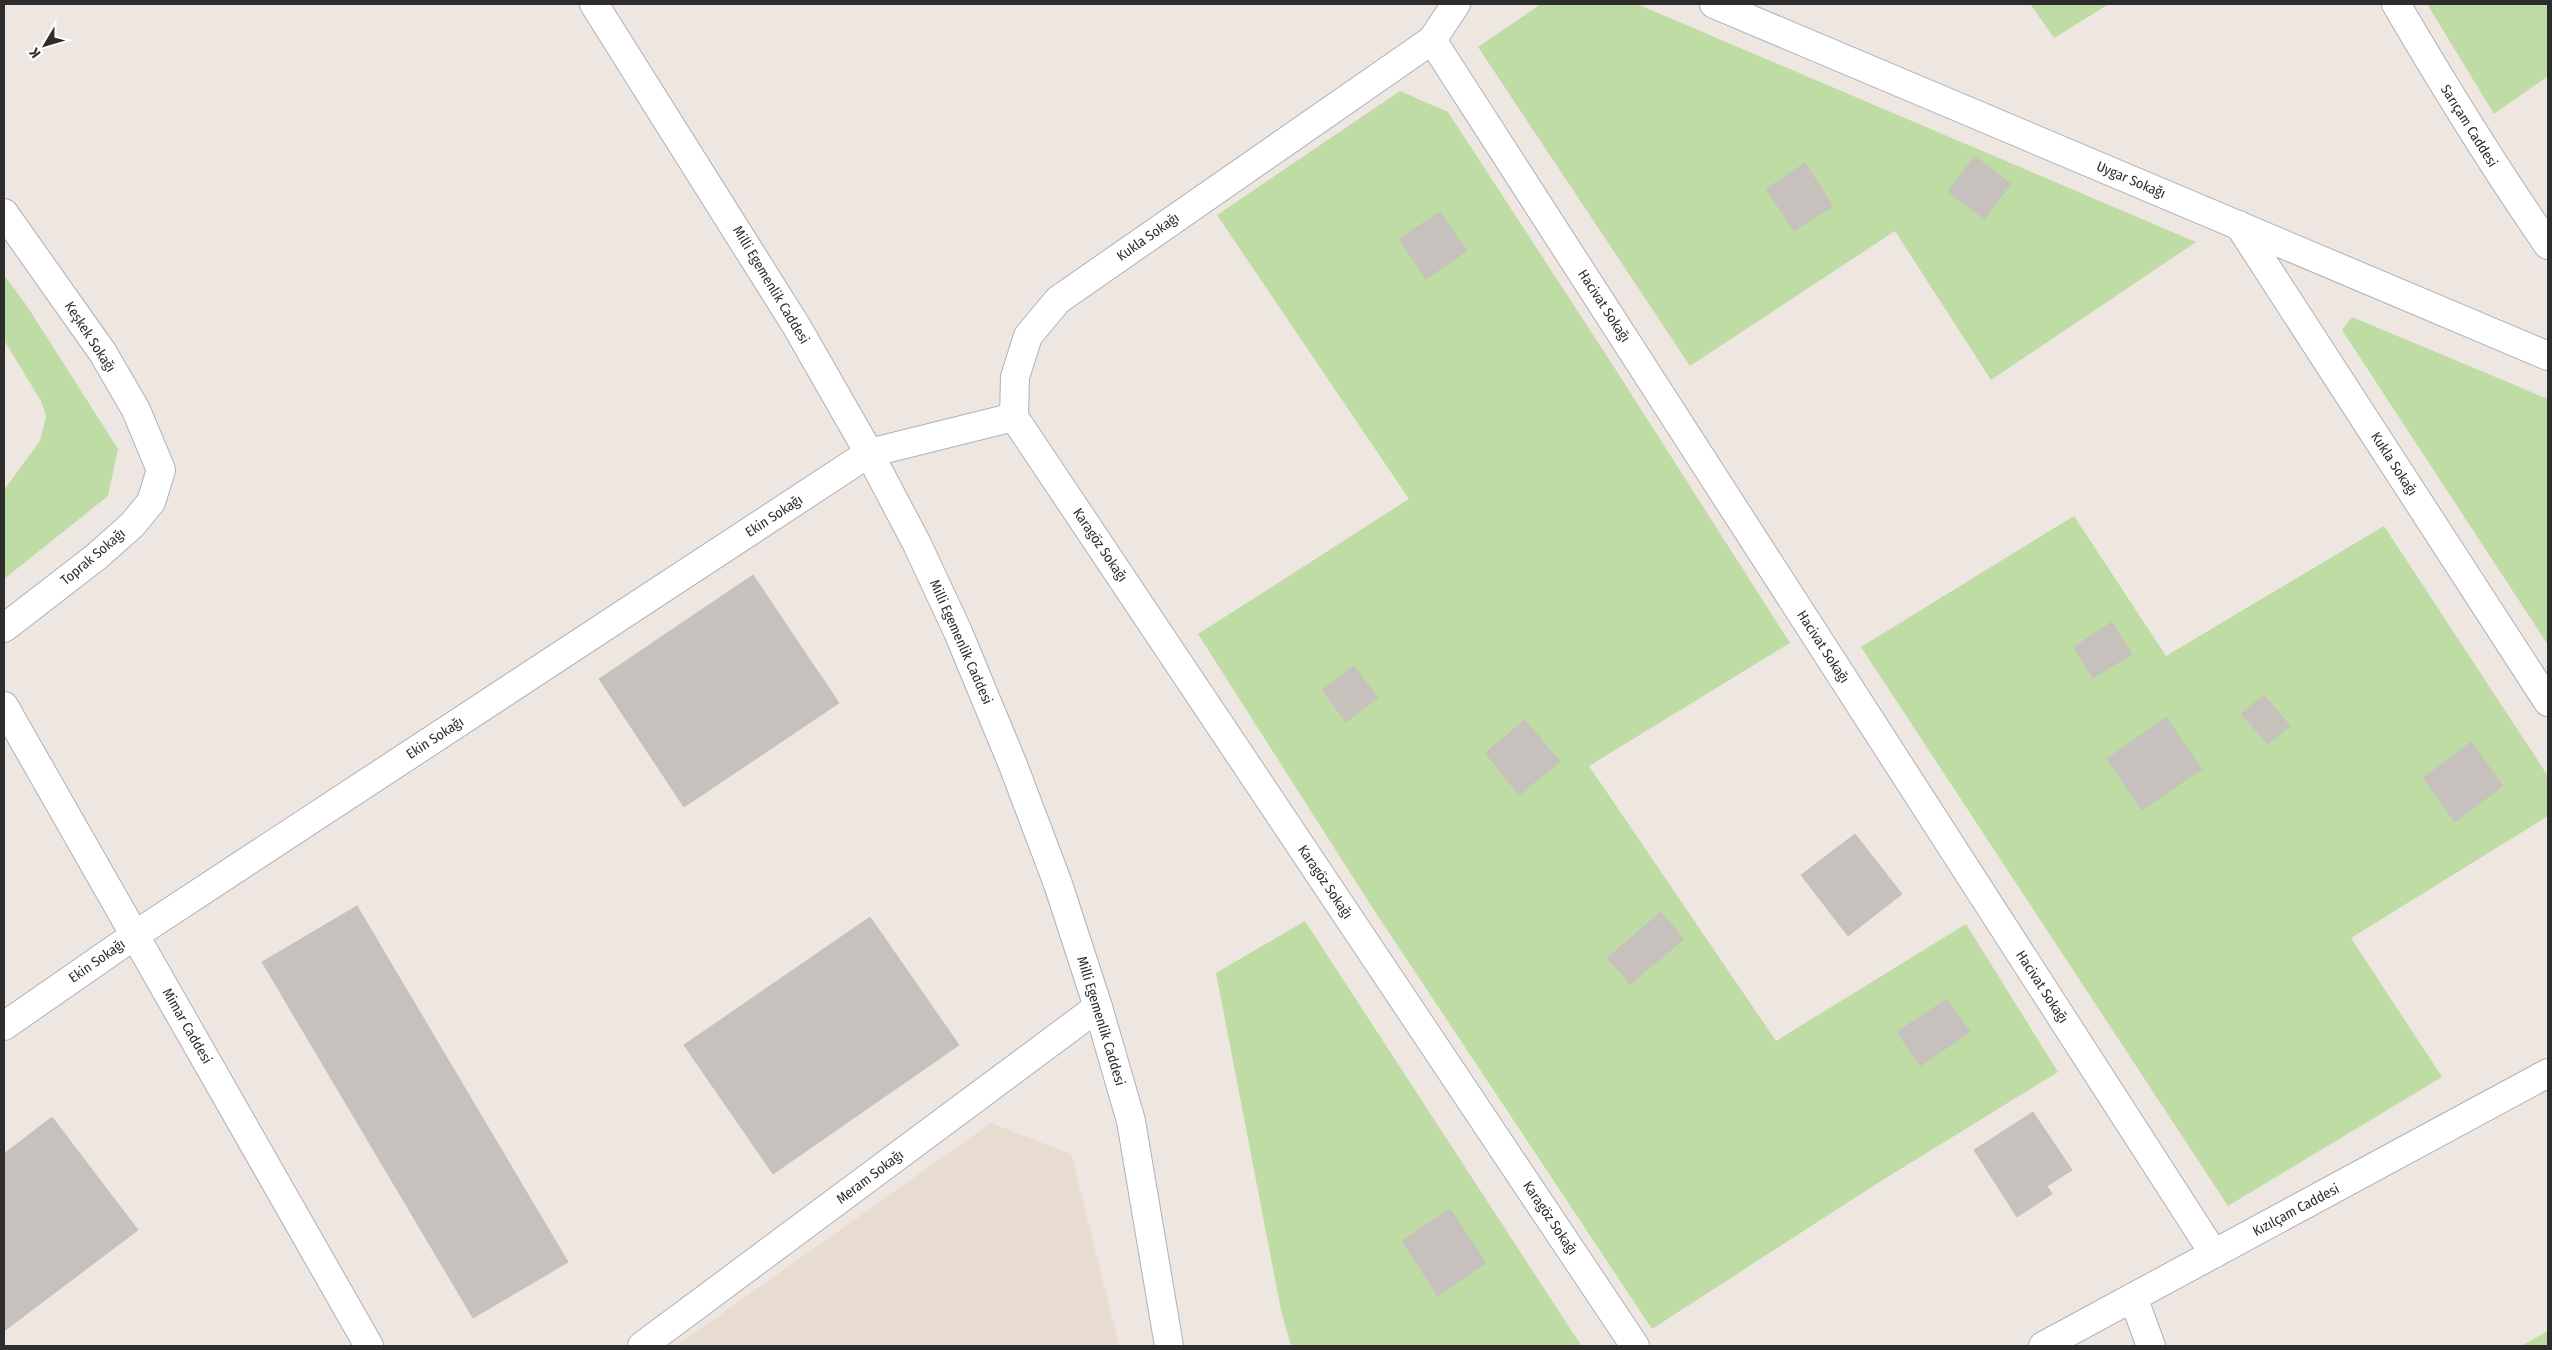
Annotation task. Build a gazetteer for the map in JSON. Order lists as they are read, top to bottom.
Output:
{
  "streets": {
    "street": [
      "Sarıçam Caddesi",
      "Uygar Sokağı",
      "Kukla Sokağı",
      "Milli Egemenlik Caddesi",
      "Hacivat Sokağı",
      "Keşkek Sokağı",
      "Ekin Sokağı",
      "Karagöz Sokağı",
      "Toprak Sokağı",
      "Mimar Caddesi",
      "Meram Sokağı",
      "Kızılçam Caddesi"
    ]
  },
  "crossings": [
    ["Uygar Sokağı", "Kukla Sokağı"],
    ["Kukla Sokağı", "Hacivat Sokağı"],
    ["Kukla Sokağı", "Karagöz Sokağı"],
    ["Milli Egemenlik Caddesi", "Ekin Sokağı"],
    ["Milli Egemenlik Caddesi", "Meram Sokağı"],
    ["Hacivat Sokağı", "Kızılçam Caddesi"],
    ["Keşkek Sokağı", "Toprak Sokağı"],
    ["Ekin Sokağı", "Mimar Caddesi"]
  ],
  "north": "bottom left"
}
